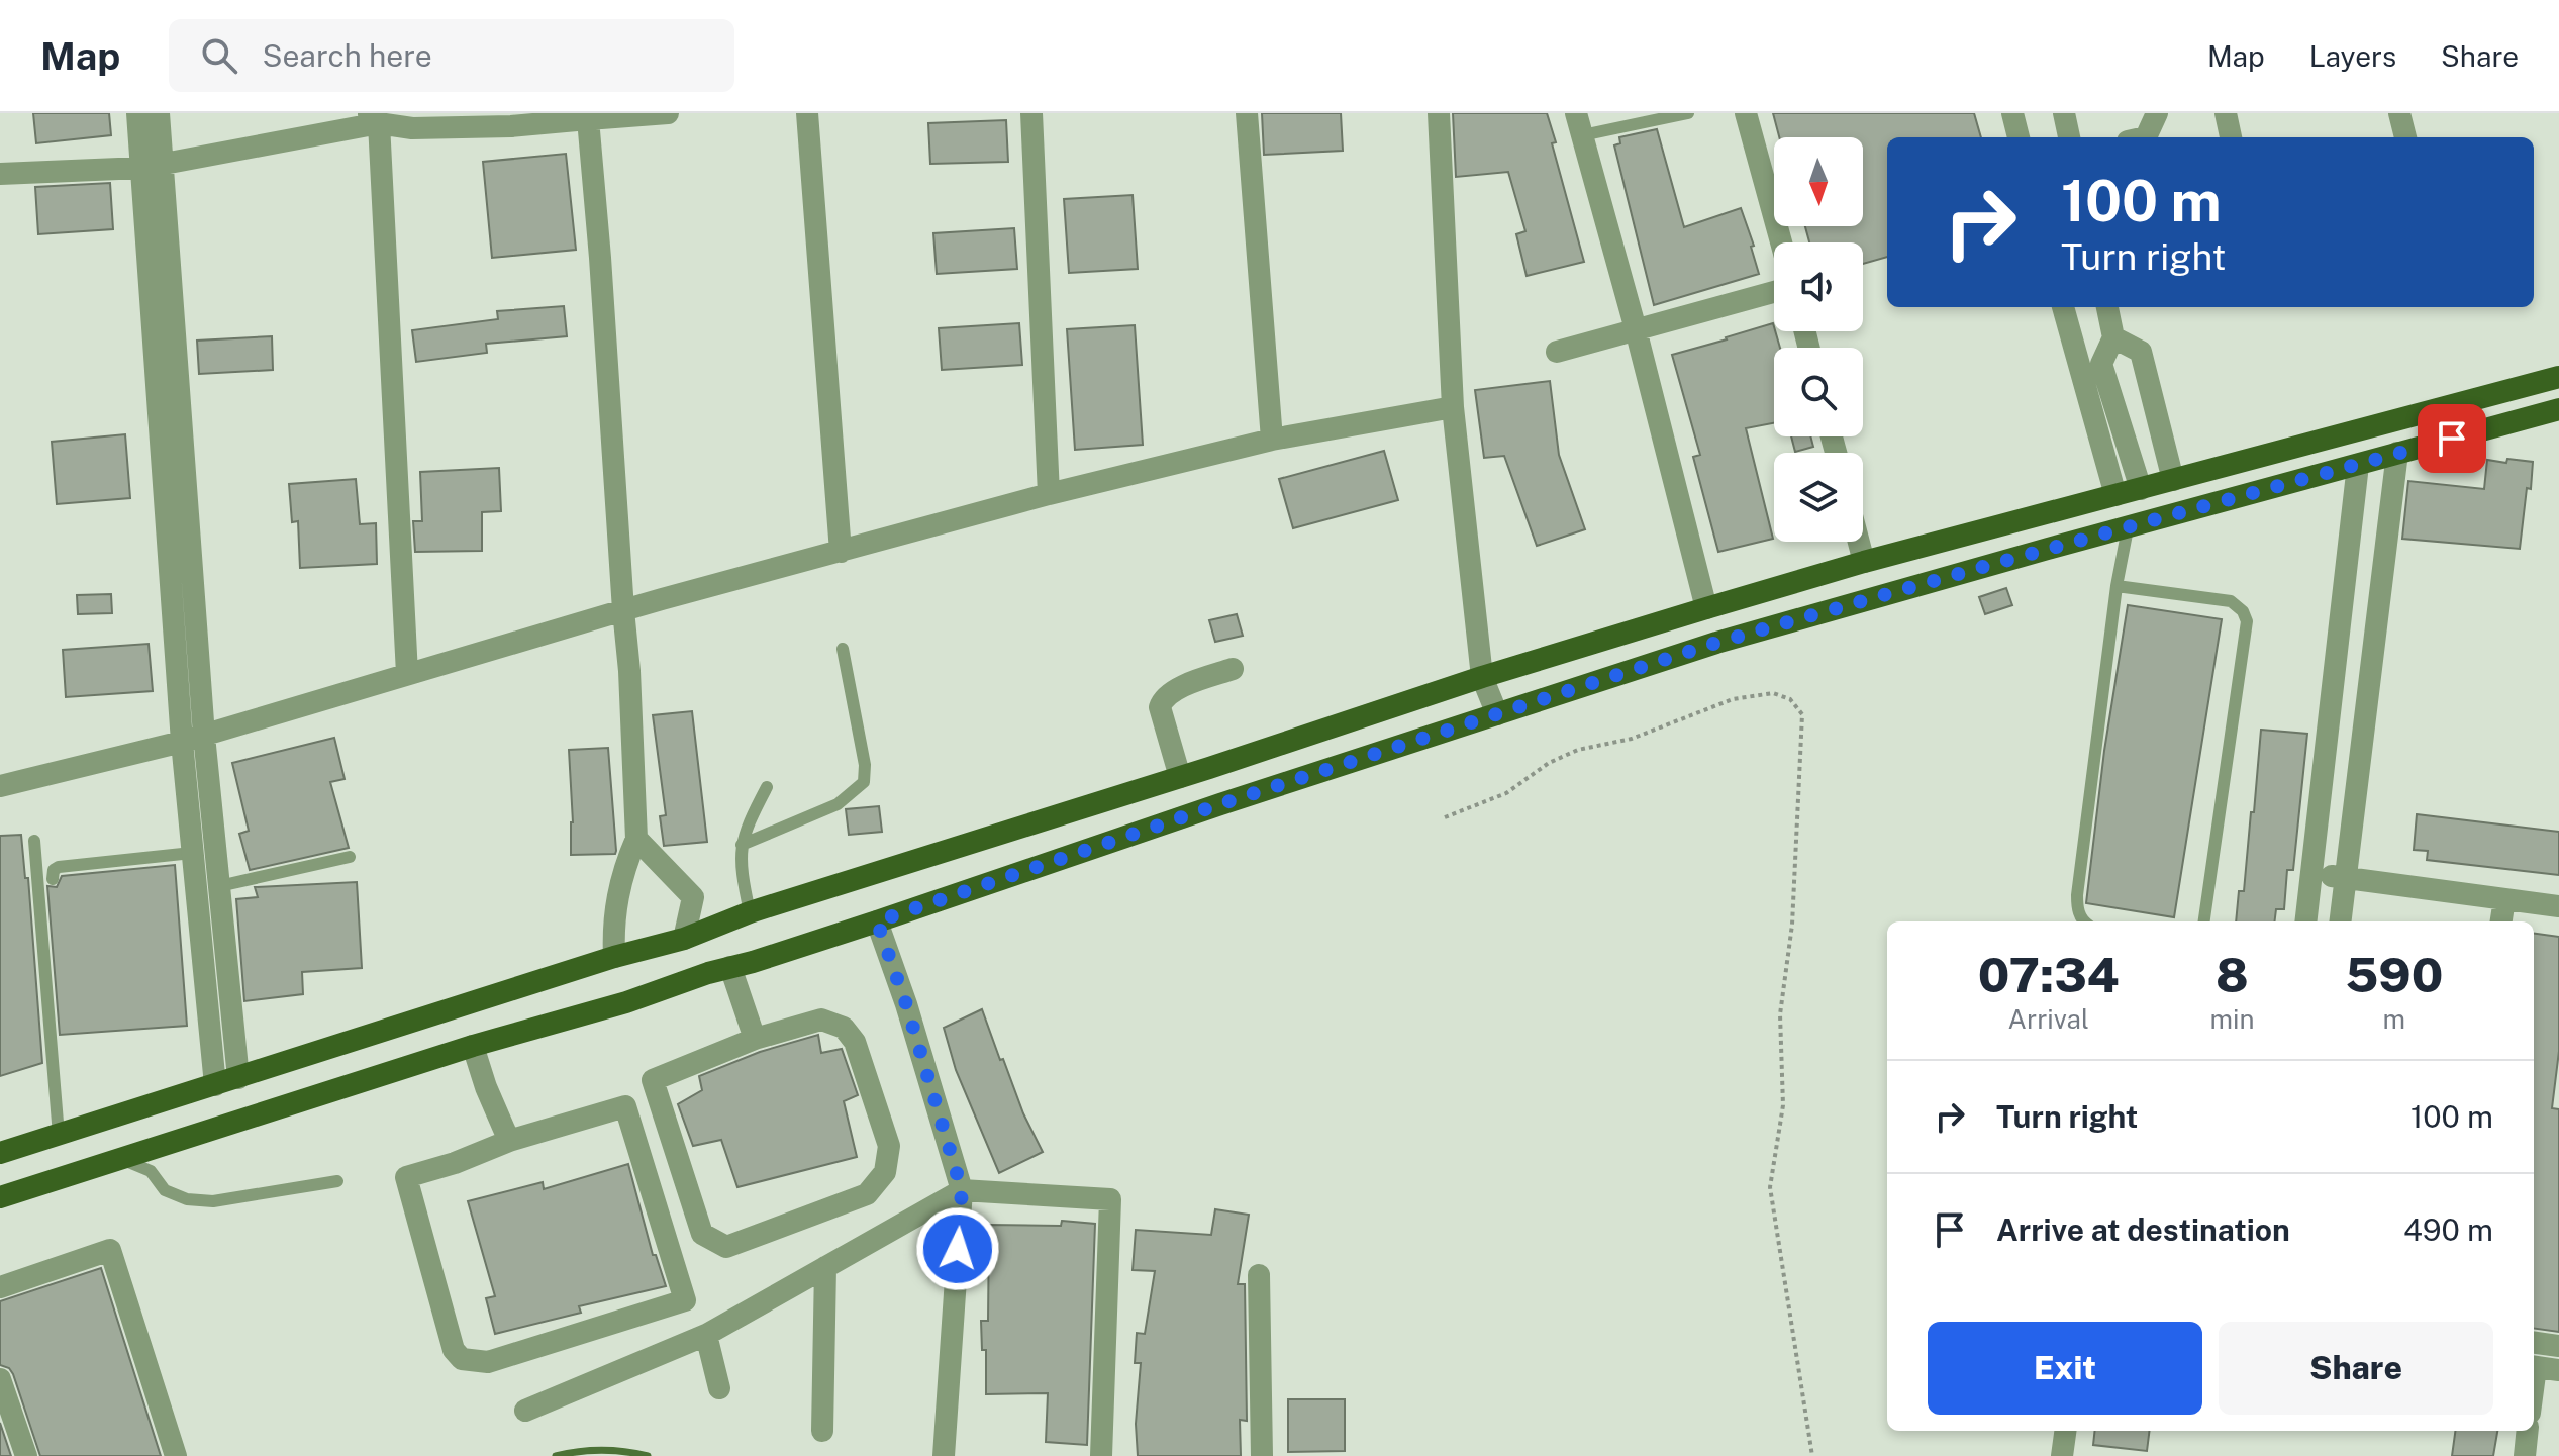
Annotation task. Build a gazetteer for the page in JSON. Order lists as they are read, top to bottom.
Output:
{
  "north": "bottom",
  "page": {
    "header": "Map",
    "search": "Search here",
    "nav": ["Map", "Layers", "Share"],
    "turn": ["100 m", "Turn right"],
    "eta": [
      "07:34",
      "Arrival",
      "8",
      "min",
      "590",
      "m"
    ],
    "list": [
      {
        "name": "Turn right",
        "value": "100 m"
      },
      {
        "name": "Arrive at destination",
        "value": "490 m"
      }
    ],
    "buttons": ["Exit", "Share"]
  }
}
